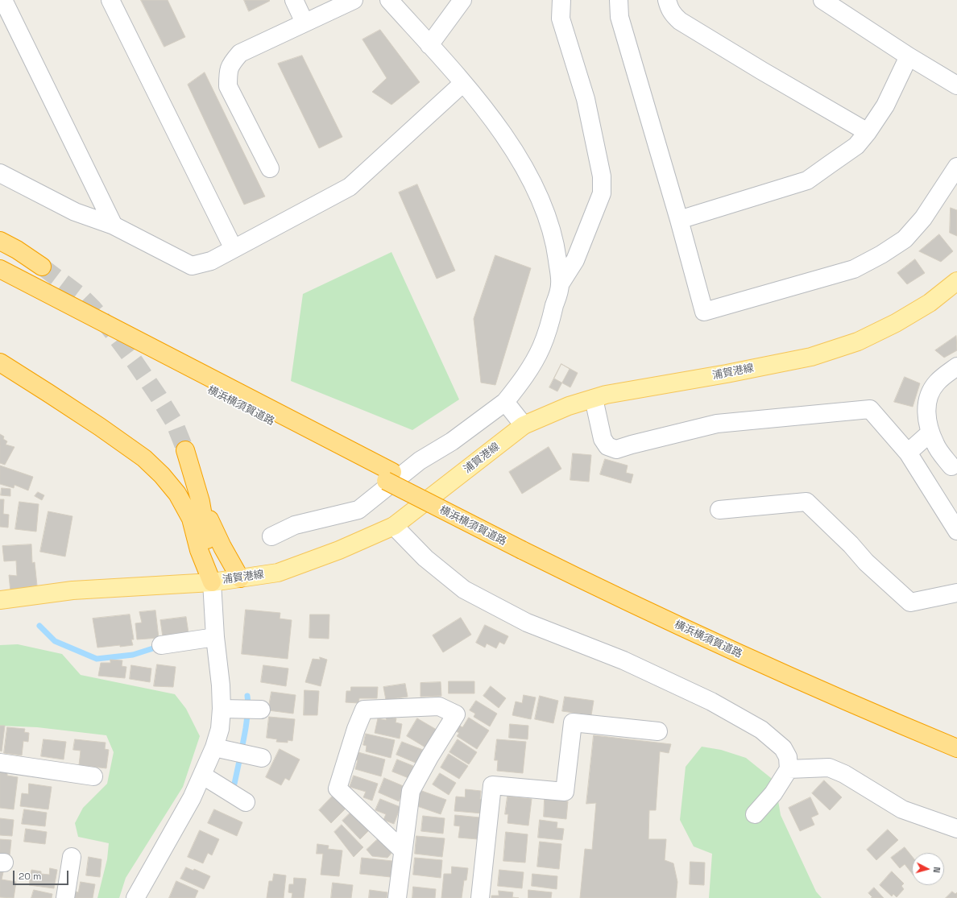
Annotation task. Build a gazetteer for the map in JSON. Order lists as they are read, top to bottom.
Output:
{
  "streets": {
    "highway": ["横浜横須賀道路"],
    "main road": ["浦賀港線"]
  },
  "scale_bar": "20 m",
  "north": "right"
}
